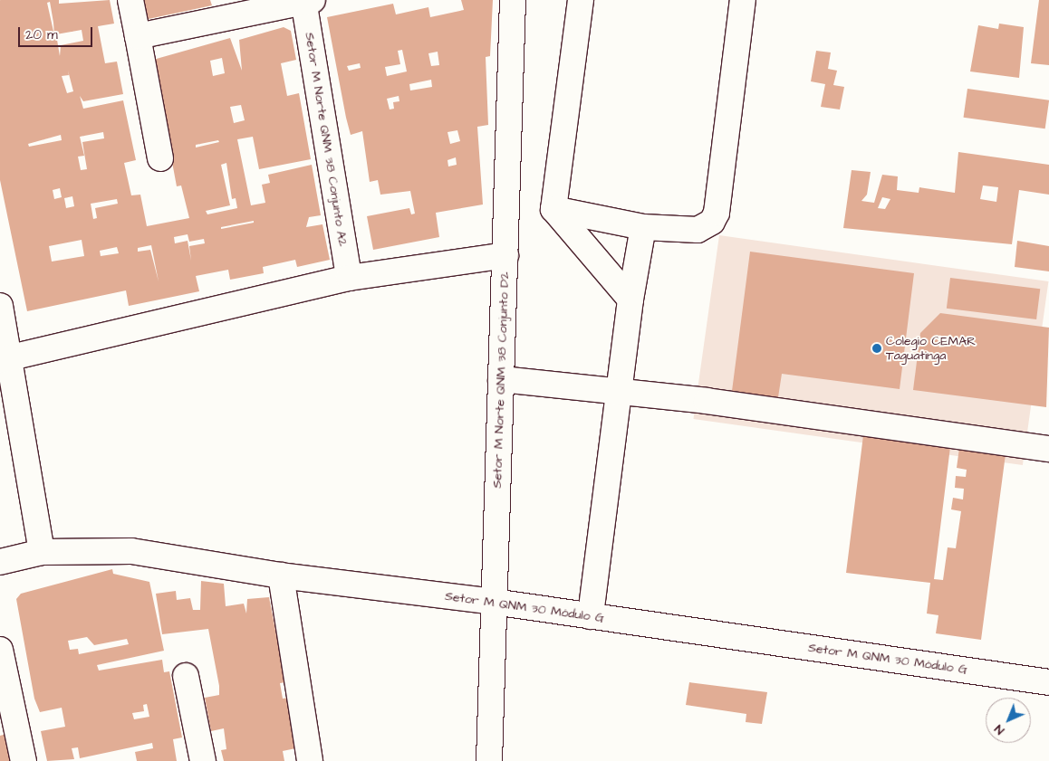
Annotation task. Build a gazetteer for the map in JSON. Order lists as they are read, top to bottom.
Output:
{
  "streets": {
    "street": ["Setor M Norte QNM 38 Conjunto A2", "Setor M Norte QNM 38 Conjunto D2", "Setor M QNM 30 Módulo G"]
  },
  "crossings": [
    ["Setor M Norte QNM 38 Conjunto D2", "Setor M QNM 30 Módulo G"]
  ],
  "places": ["Colegio CEMAR Taguatinga"],
  "scale_bar": "20 m",
  "north": "bottom left"
}
